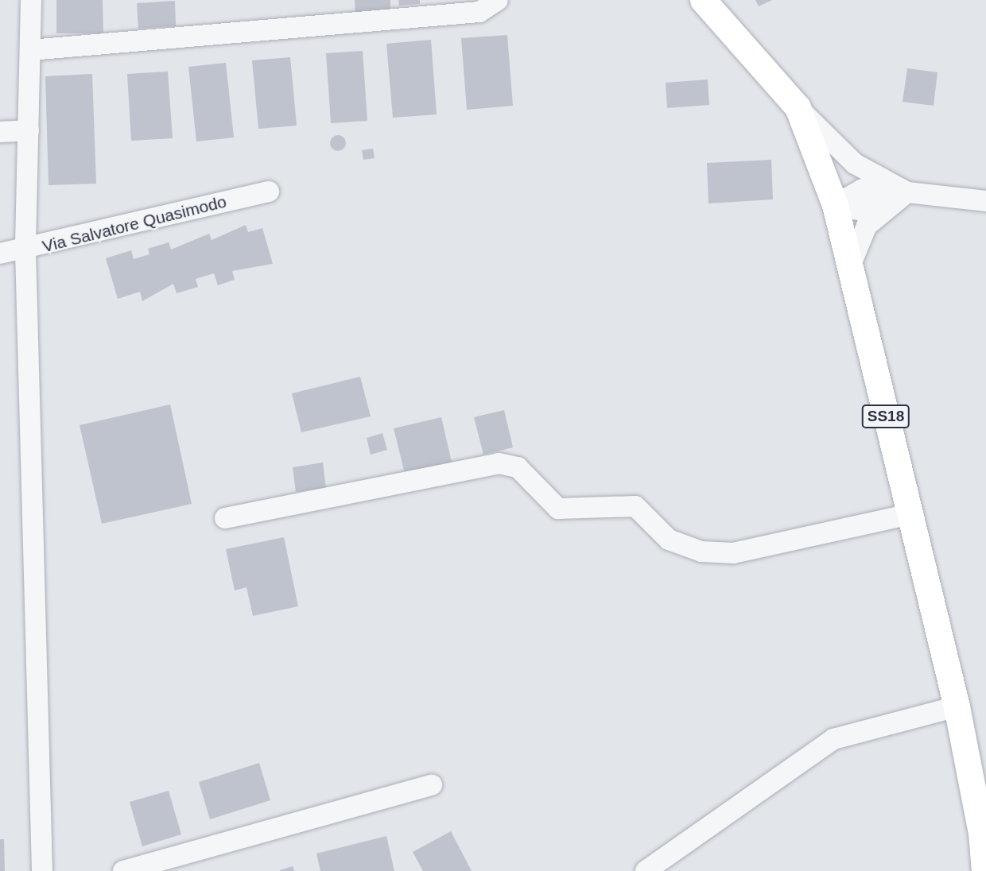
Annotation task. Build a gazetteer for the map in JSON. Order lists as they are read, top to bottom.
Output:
{
  "streets": {
    "main road": ["SS18"],
    "street": ["Via Salvatore Quasimodo"]
  }
}
